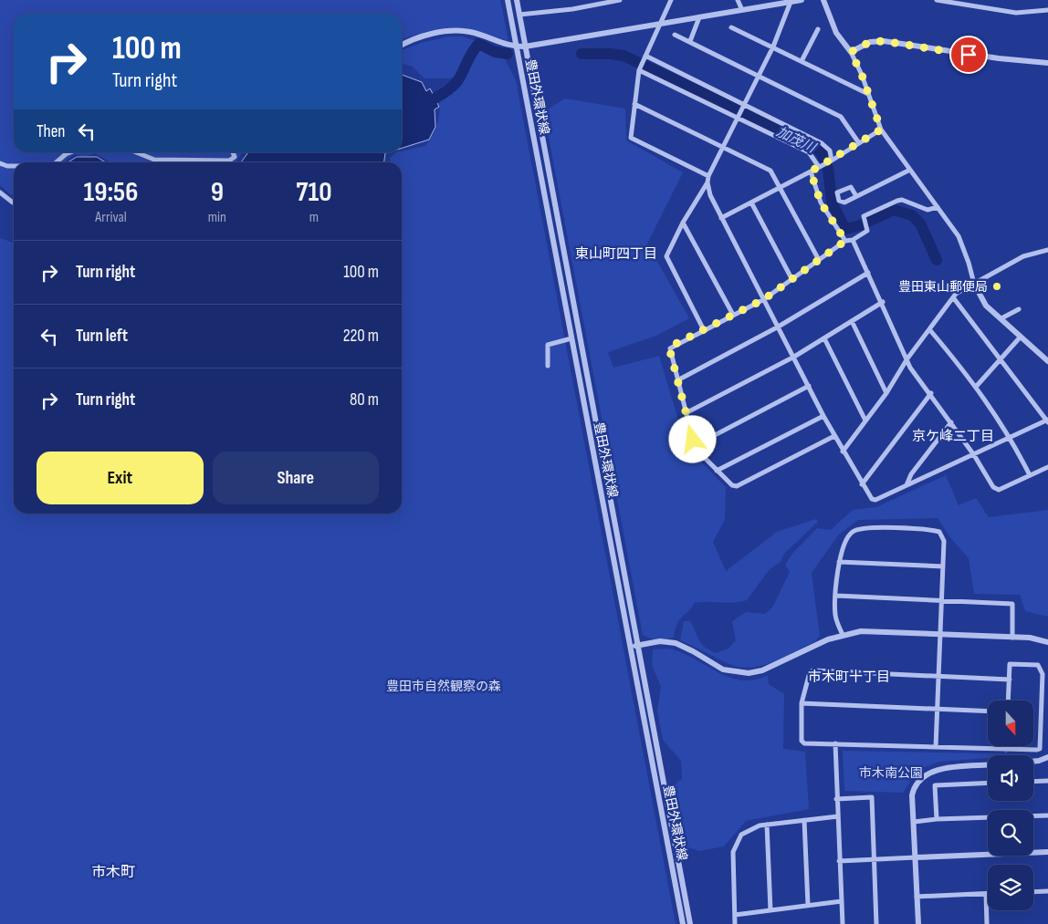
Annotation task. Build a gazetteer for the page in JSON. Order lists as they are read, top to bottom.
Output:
{
  "streets": {
    "street": ["豊田外環状線"]
  },
  "districts": [
    "東山町四丁目",
    "京ケ峰二丁目",
    "市木町十丁目",
    "市木町"
  ],
  "water": ["加茂川"],
  "parks": ["豊田市自然観察の森", "市木南公園"],
  "places": ["豊田東山郵便局"],
  "north": "bottom",
  "page": {
    "turn": ["100 m", "Turn right"],
    "then": "Then",
    "eta": [
      "19:56",
      "Arrival",
      "9",
      "min",
      "710",
      "m"
    ],
    "list": [
      {
        "name": "Turn right",
        "value": "100 m"
      },
      {
        "name": "Turn left",
        "value": "220 m"
      },
      {
        "name": "Turn right",
        "value": "80 m"
      }
    ],
    "buttons": ["Exit", "Share"]
  }
}
